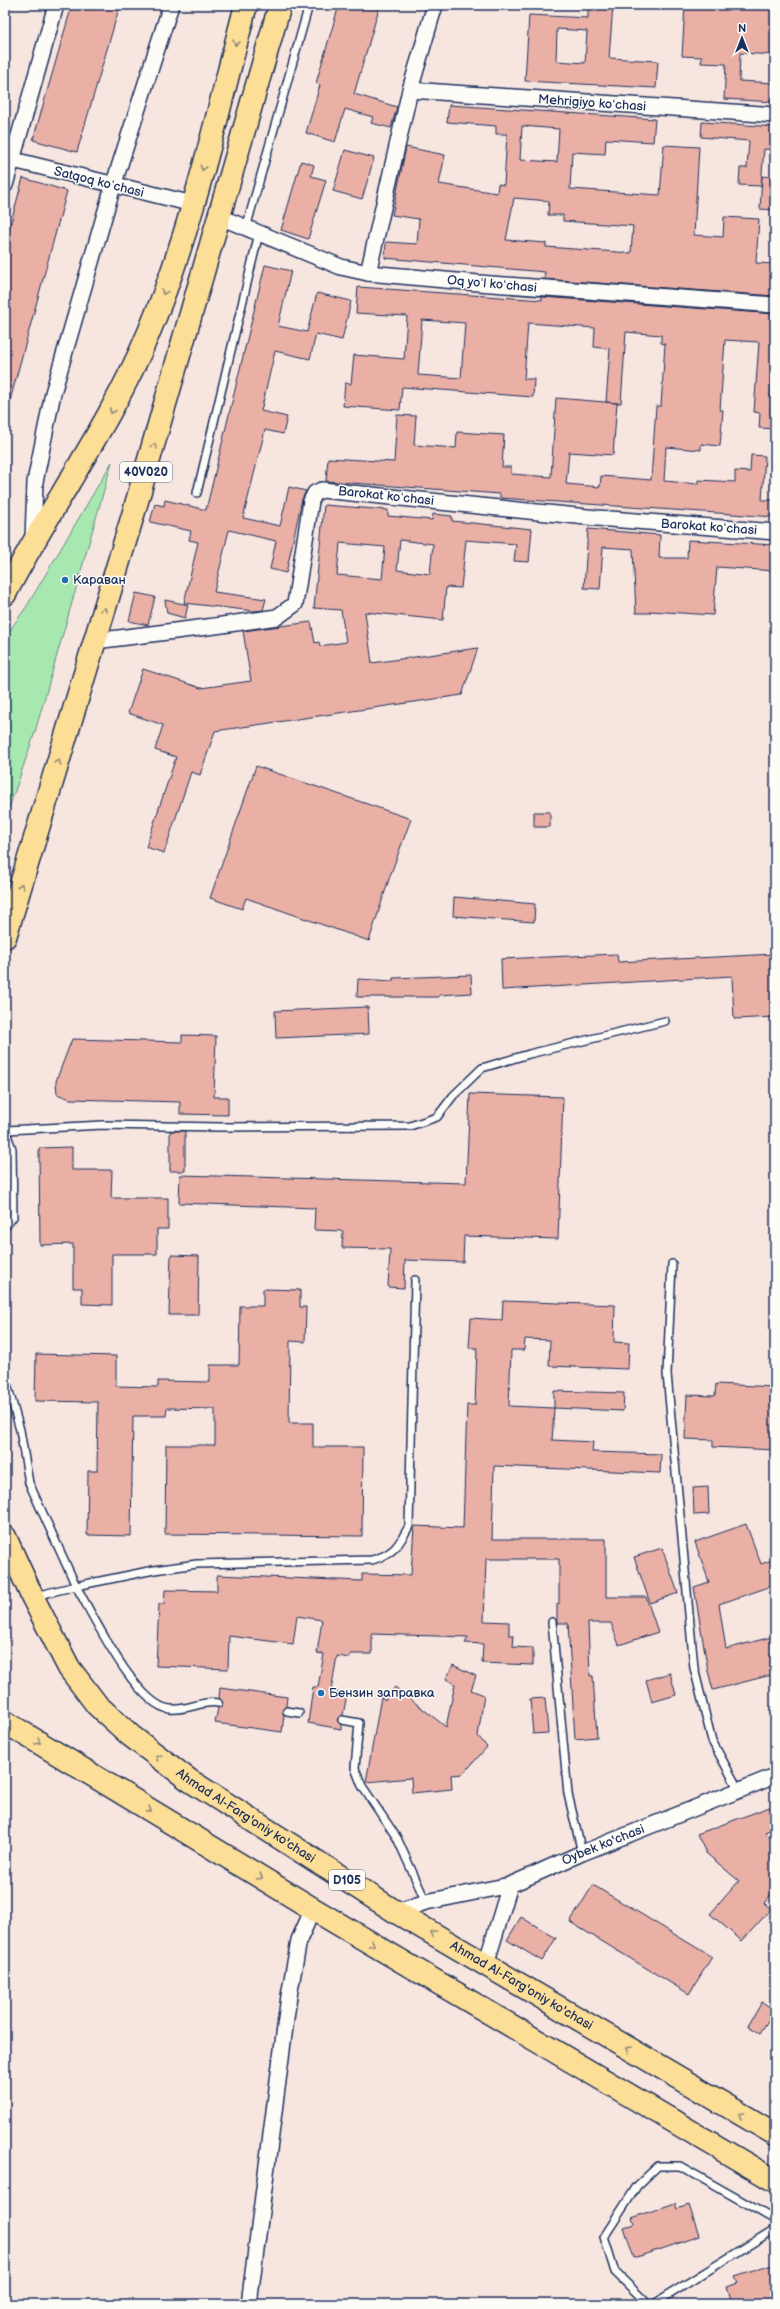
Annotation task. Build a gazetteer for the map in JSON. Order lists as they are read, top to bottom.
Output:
{
  "streets": {
    "main road": ["40V020", "Ahmad Al-Farg'oniy ko'chasi", "D105"],
    "street": [
      "Mehrigiyo koʻchasi",
      "Satqoq koʻchasi",
      "Oq yoʻl koʻchasi",
      "Barokat koʻchasi",
      "Oybek ko'chasi"
    ]
  },
  "crossings": [
    ["Oq yoʻl koʻchasi", "40V020"],
    ["40V020", "Barokat koʻchasi"],
    ["Ahmad Al-Farg'oniy ko'chasi", "Oybek ko'chasi"]
  ],
  "places": ["Караван", "Бензин заправка"],
  "north": "top"
}
